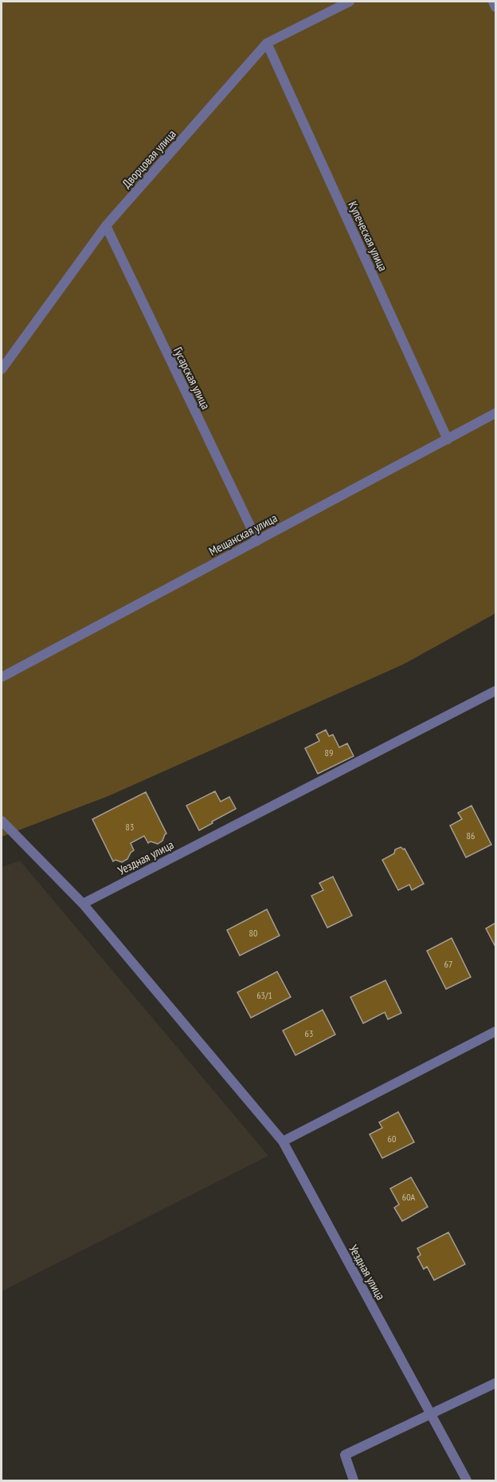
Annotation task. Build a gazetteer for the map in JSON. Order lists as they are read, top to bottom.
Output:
{
  "streets": {
    "street": [
      "Дворцовая улица",
      "Купеческая улица",
      "Гусарская улица",
      "Мещанская улица",
      "Уездная улица"
    ]
  },
  "crossings": [
    ["Дворцовая улица", "Купеческая улица"],
    ["Дворцовая улица", "Гусарская улица"],
    ["Купеческая улица", "Мещанская улица"],
    ["Гусарская улица", "Мещанская улица"]
  ],
  "house_numbers": [
    "89",
    "83",
    "86",
    "80",
    "67",
    "63/1",
    "63",
    "60",
    "60А"
  ]
}
